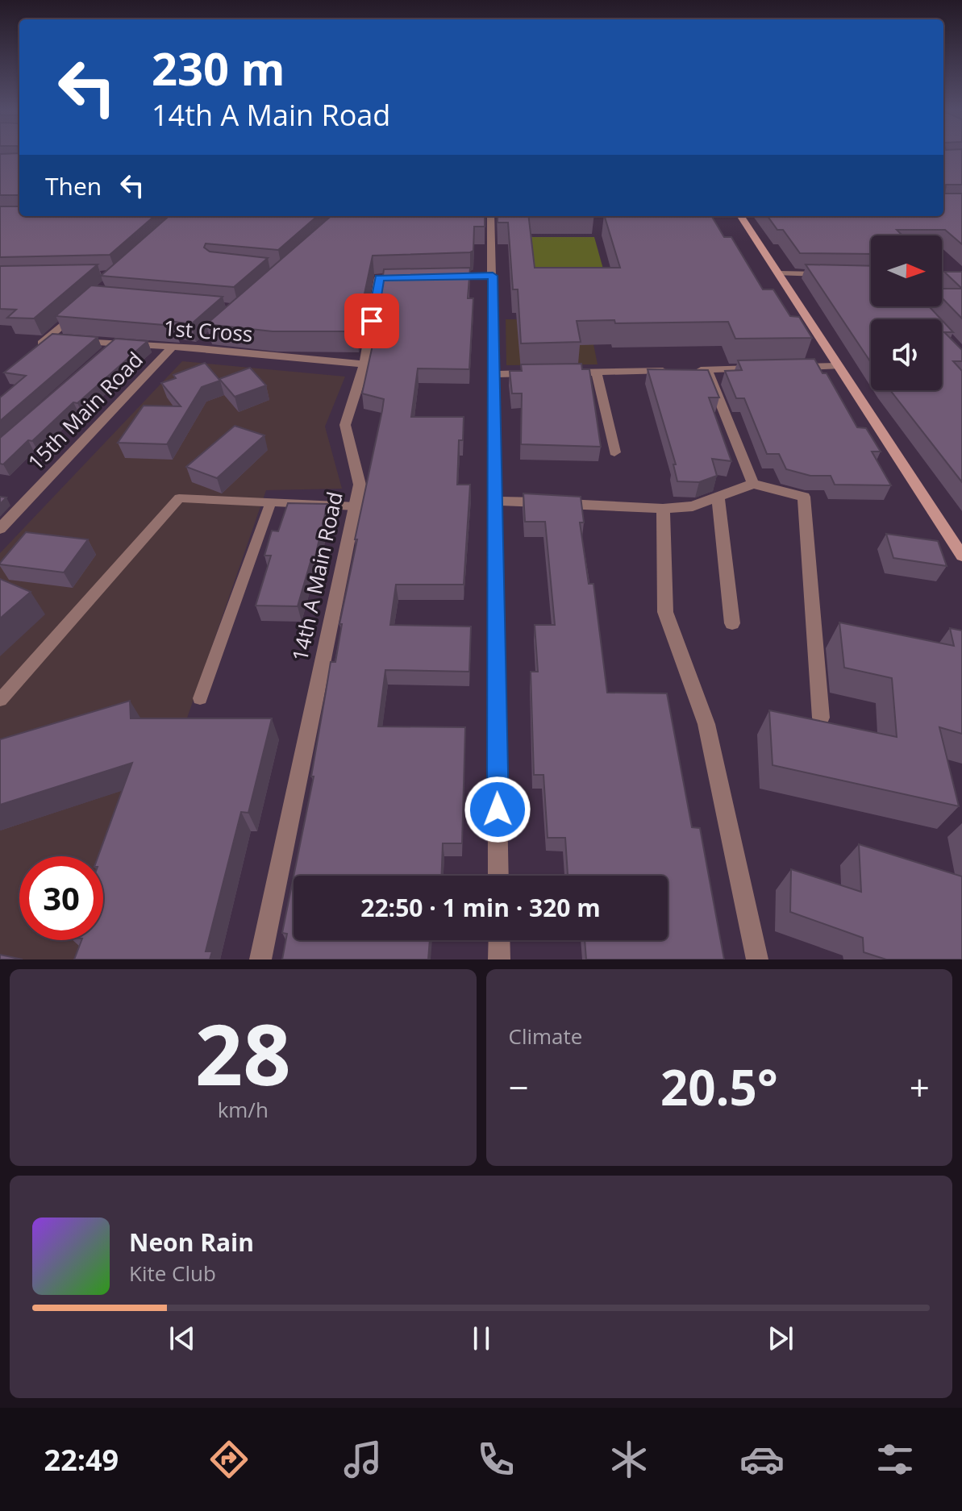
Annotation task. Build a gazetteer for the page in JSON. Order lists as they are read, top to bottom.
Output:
{
  "streets": {
    "street": ["1st Cross", "15th Main Road", "14th A Main Road"]
  },
  "crossings": [
    ["1st Cross", "15th Main Road"],
    ["1st Cross", "14th A Main Road"]
  ],
  "north": "right",
  "page": {
    "turn": ["230 m", "14th A Main Road"],
    "then": "Then",
    "limit": "30",
    "trip": "22:50 · 1 min · 320 m",
    "tile": [
      ["28", "km/h"],
      "Climate"
    ],
    "heat": ["−", "20.5°", "+"],
    "song": ["Neon Rain", "Kite Club"],
    "tabs": "22:49"
  }
}
